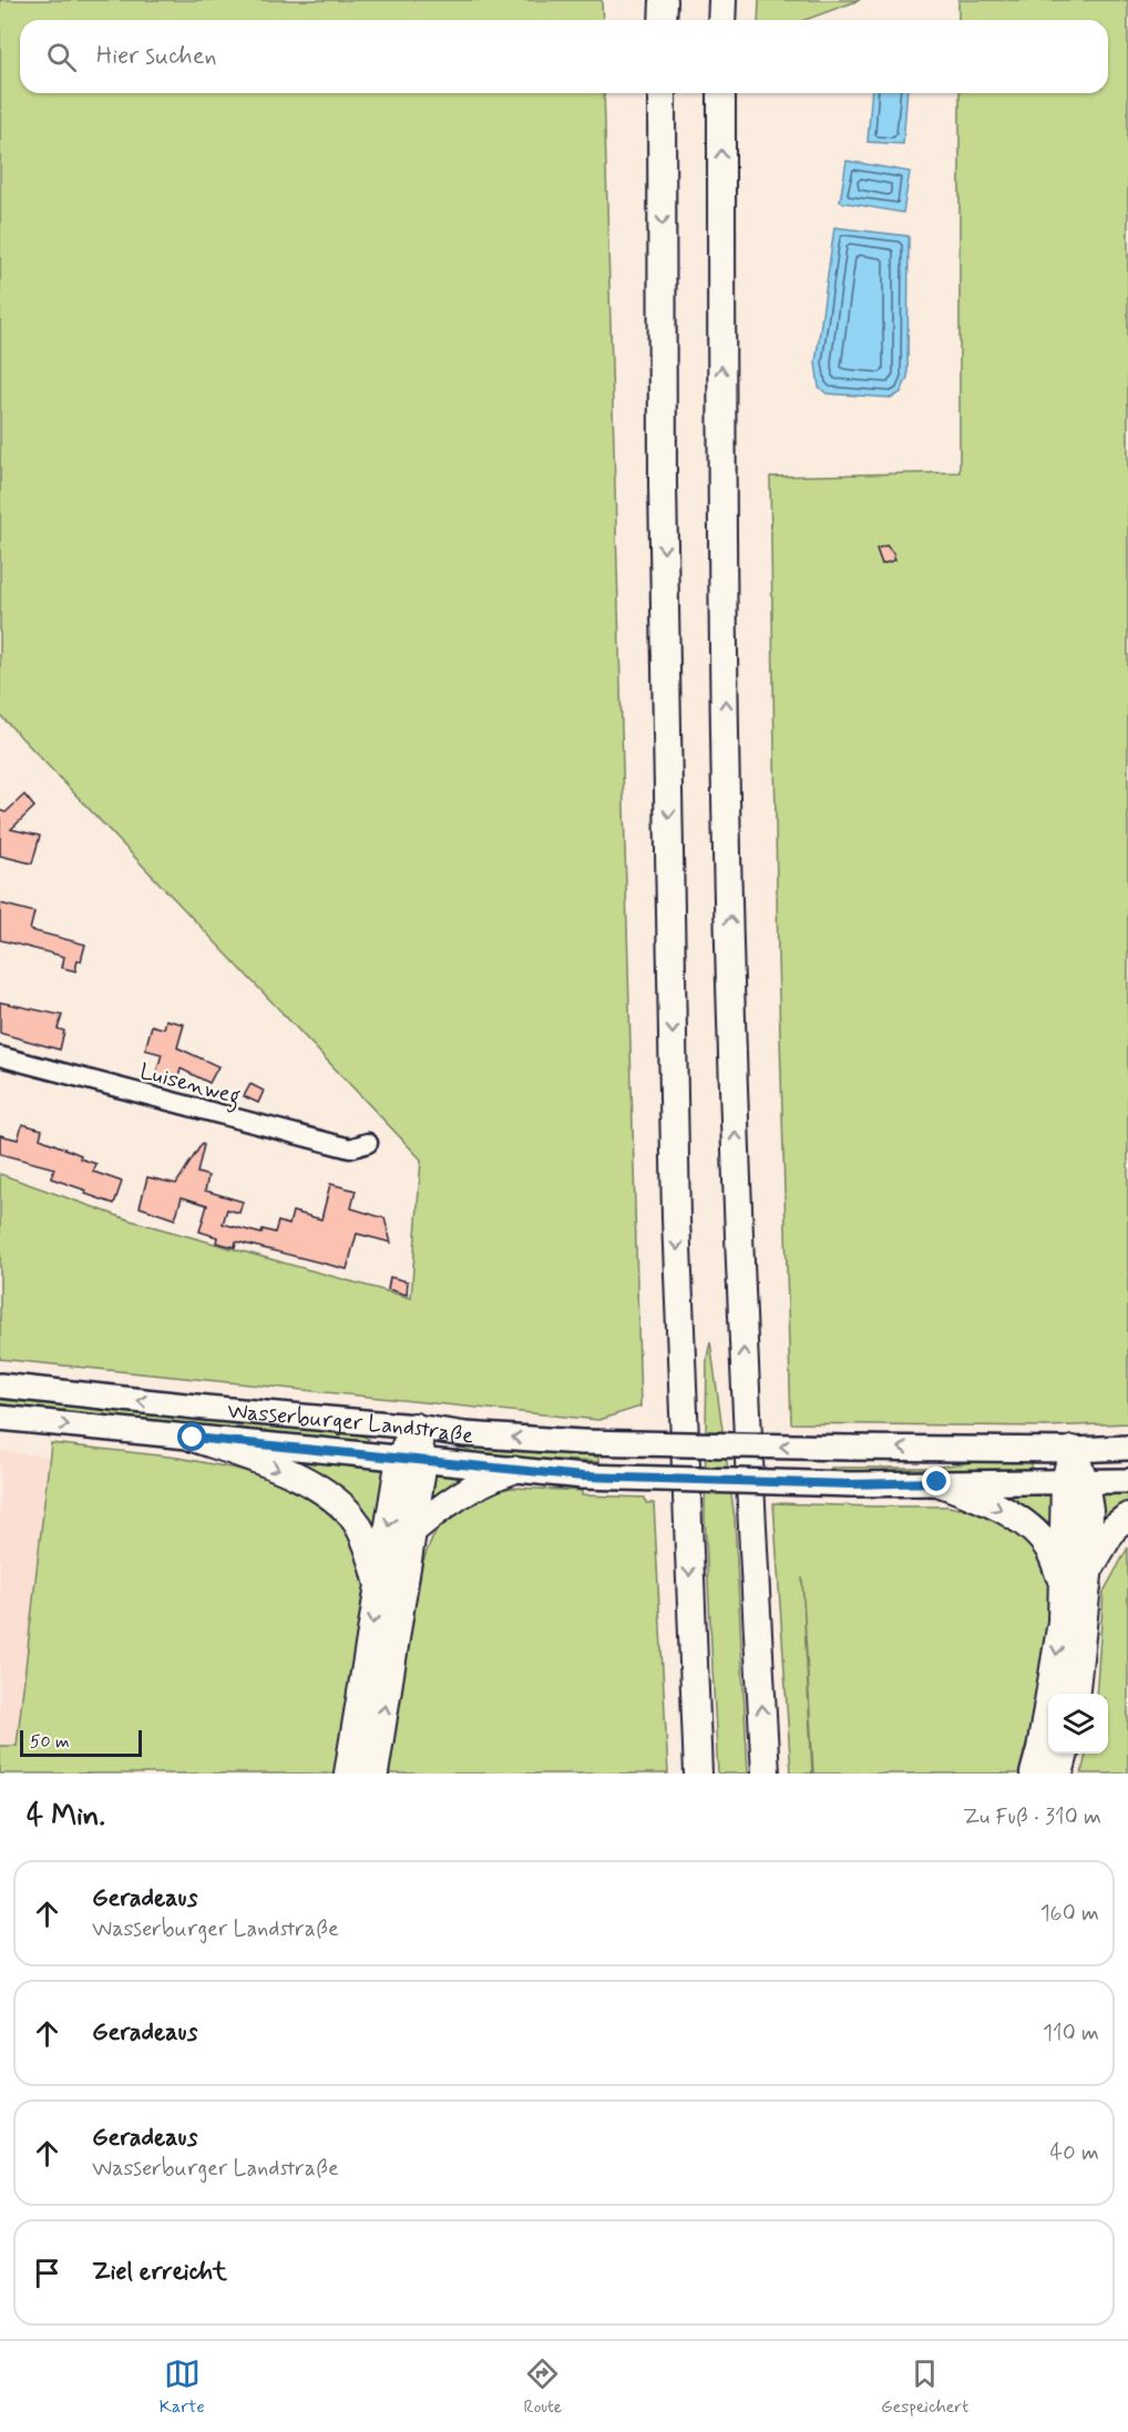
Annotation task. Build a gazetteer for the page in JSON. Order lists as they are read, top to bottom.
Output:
{
  "streets": {
    "main road": ["Wasserburger Landstraße"],
    "street": ["Luisenweg"]
  },
  "scale_bar": "50 m",
  "page": {
    "search": "Hier suchen",
    "scale": "50 m",
    "heading": ["4 Min.", "Zu Fuß · 310 m"],
    "list": [
      ["Geradeaus", "Wasserburger Landstraße", "160 m"],
      ["Geradeaus", "110 m"],
      ["Geradeaus", "Wasserburger Landstraße", "40 m"],
      "Ziel erreicht"
    ],
    "nav": ["Karte", "Route", "Gespeichert"]
  }
}
